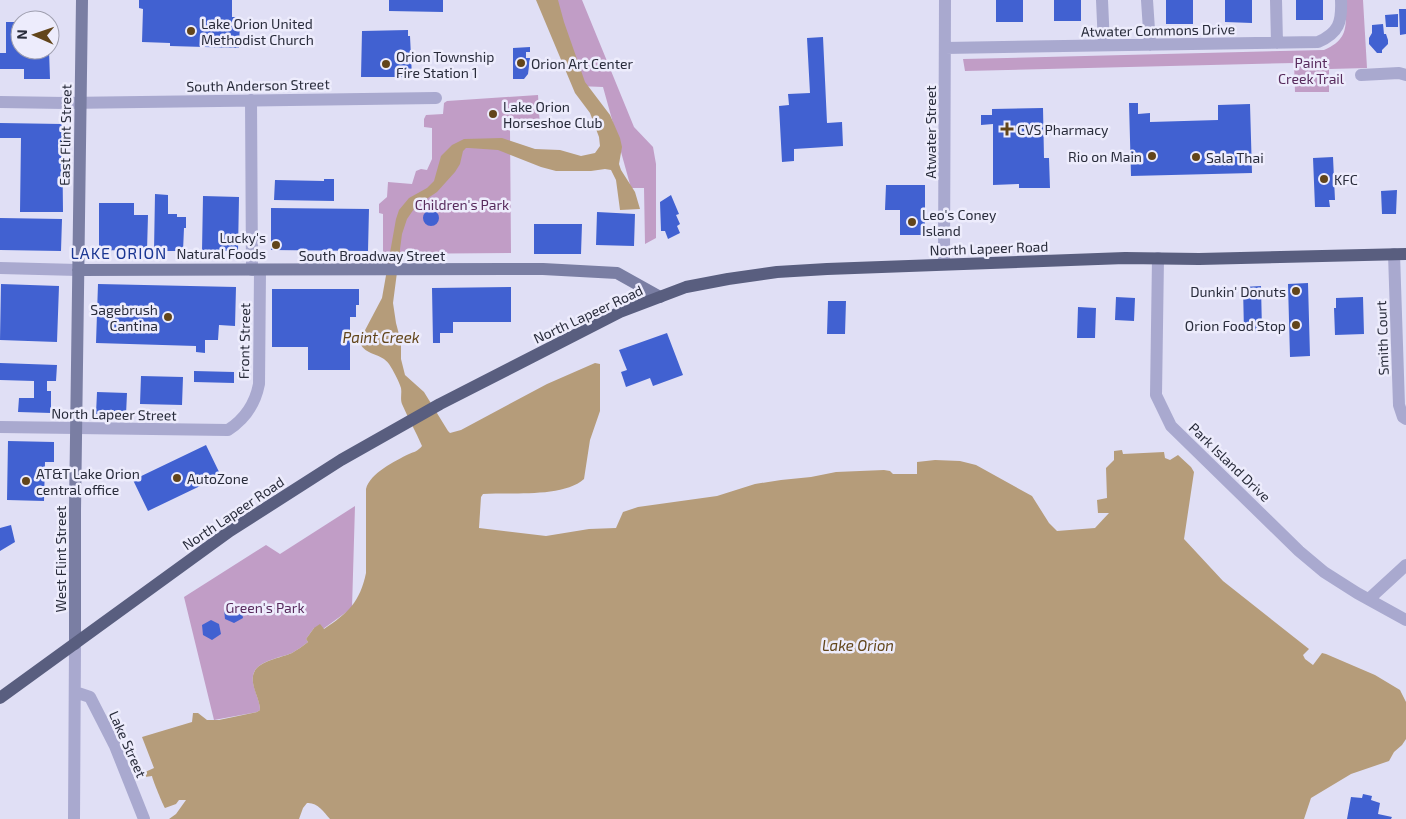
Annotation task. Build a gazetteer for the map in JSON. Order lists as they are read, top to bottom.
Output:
{
  "streets": {
    "main road": [
      "East Flint Street",
      "North Lapeer Road",
      "South Broadway Street",
      "West Flint Street"
    ],
    "street": [
      "Atwater Commons Drive",
      "South Anderson Street",
      "Atwater Street",
      "Smith Court",
      "Front Street",
      "North Lapeer Street",
      "Park Island Drive",
      "Lake Street"
    ]
  },
  "crossings": [
    ["Atwater Commons Drive", "Atwater Street"],
    ["South Anderson Street", "East Flint Street"],
    ["South Anderson Street", "Front Street"],
    ["Atwater Street", "North Lapeer Road"],
    ["East Flint Street", "South Broadway Street"],
    ["East Flint Street", "West Flint Street"],
    ["North Lapeer Road", "South Broadway Street"],
    ["North Lapeer Road", "Smith Court"],
    ["North Lapeer Road", "Park Island Drive"],
    ["North Lapeer Road", "West Flint Street"],
    ["South Broadway Street", "Front Street"],
    ["South Broadway Street", "West Flint Street"],
    ["Front Street", "North Lapeer Street"],
    ["North Lapeer Street", "West Flint Street"],
    ["West Flint Street", "Lake Street"]
  ],
  "districts": ["LAKE ORION"],
  "water": ["Paint Creek", "Lake Orion"],
  "parks": ["Paint Creek Trail", "Children's Park", "Green's Park"],
  "places": {
    "other": [
      "Lake Orion United Methodist Church",
      "Orion Art Center",
      "Orion Township Fire Station 1",
      "Lake Orion Horseshoe Club",
      "Rio on Main",
      "Sala Thai",
      "KFC",
      "Leo's Coney Island",
      "Lucky's Natural Foods",
      "Dunkin' Donuts",
      "Sagebrush Cantina",
      "Orion Food Stop",
      "AutoZone",
      "AT&T Lake Orion central office"
    ],
    "health": ["CVS Pharmacy"]
  },
  "north": "left"
}
